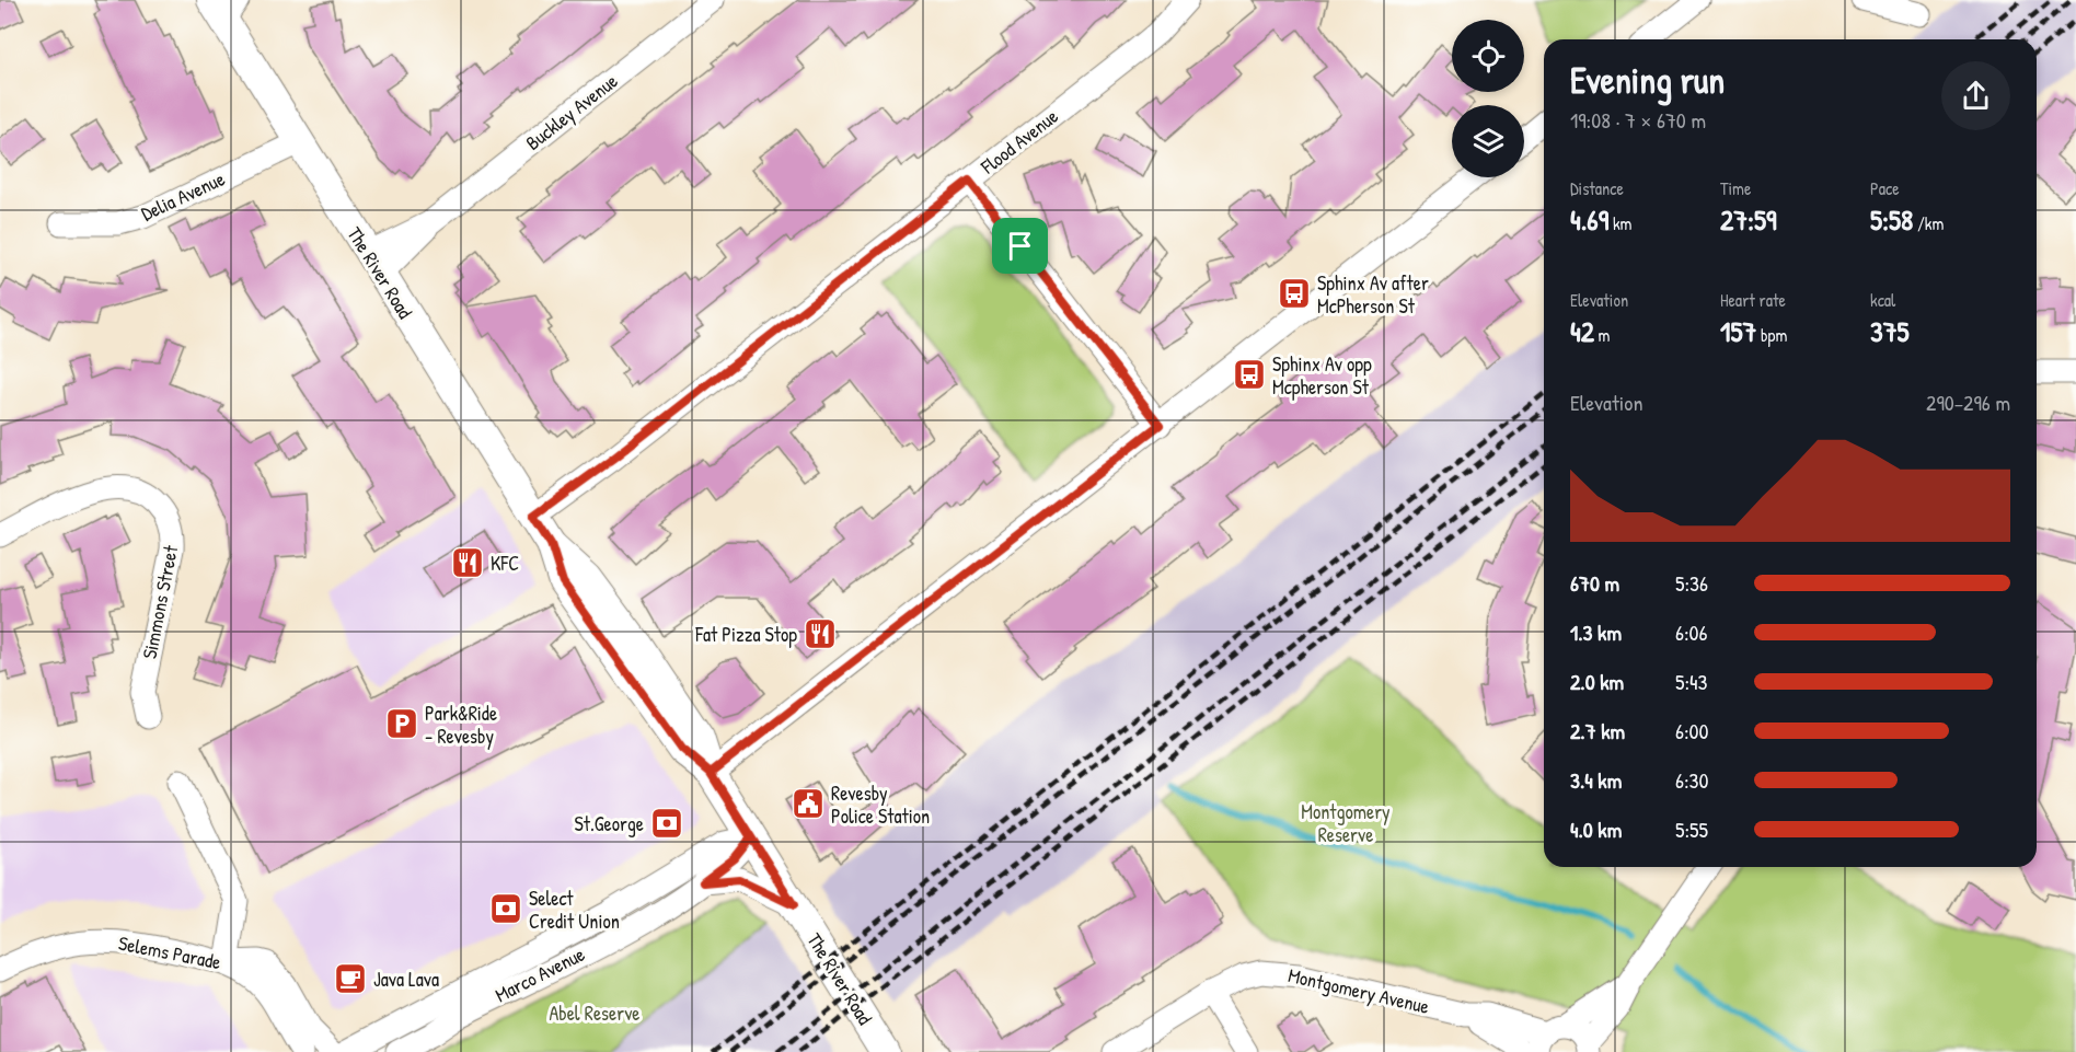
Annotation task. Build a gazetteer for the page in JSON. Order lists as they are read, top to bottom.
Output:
{
  "streets": {
    "main road": ["The River Road"],
    "street": [
      "Buckley Avenue",
      "Flood Avenue",
      "Delia Avenue",
      "Simmons Street",
      "Selems Parade",
      "Marco Avenue",
      "Montgomery Avenue"
    ]
  },
  "crossings": [
    ["Buckley Avenue", "The River Road"],
    ["Flood Avenue", "The River Road"],
    ["Delia Avenue", "The River Road"],
    ["The River Road", "Marco Avenue"]
  ],
  "parks": ["Montgomery Reserve", "Abel Reserve"],
  "places": {
    "bus stop": ["Sphinx Av after McPherson St", "Sphinx Av opp Mcpherson St"],
    "restaurant": ["KFC", "Fat Pizza Stop"],
    "parking": ["Park&Ride - Revesby"],
    "public building": ["Revesby Police Station"],
    "bank": ["St.George", "Select Credit Union"],
    "cafe": ["Java Lava"]
  },
  "page": {
    "heading": ["Evening run", "19:08 · 7 × 670 m"],
    "stats": [
      ["Distance", "4.69 km"],
      ["Time", "27:59"],
      ["Pace", "5:58 /km"],
      ["Elevation", "42 m"],
      ["Heart rate", "157 bpm"],
      ["kcal", "375"]
    ],
    "chart": ["Elevation", "290–296 m"],
    "list": [
      {
        "name": "670 m",
        "note": "5:36"
      },
      {
        "name": "1.3 km",
        "note": "6:06"
      },
      {
        "name": "2.0 km",
        "note": "5:43"
      },
      {
        "name": "2.7 km",
        "note": "6:00"
      },
      {
        "name": "3.4 km",
        "note": "6:30"
      },
      {
        "name": "4.0 km",
        "note": "5:55"
      }
    ]
  }
}
